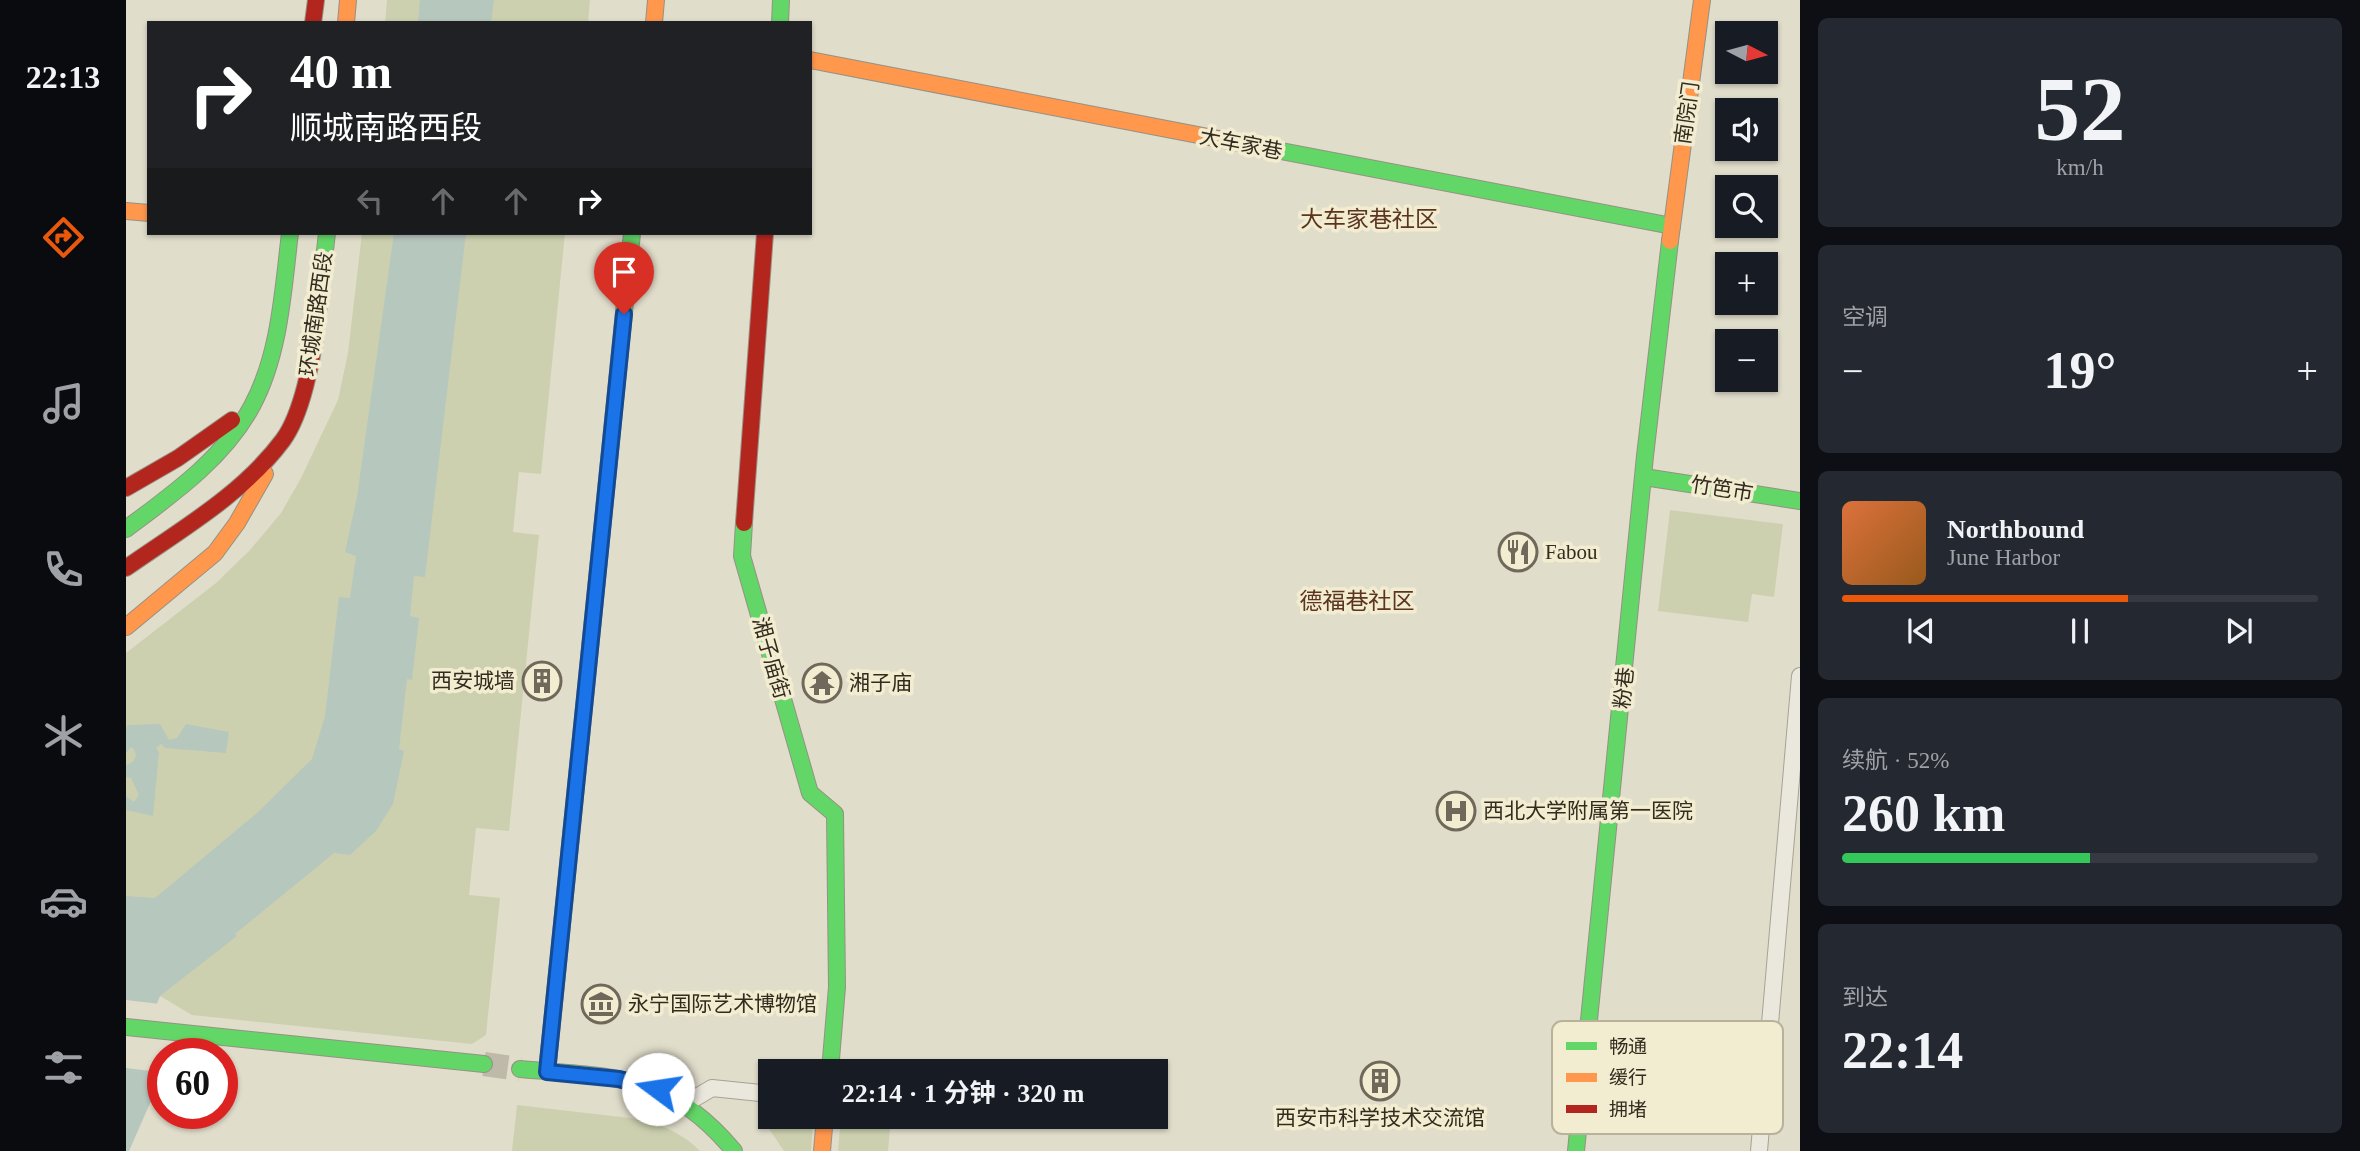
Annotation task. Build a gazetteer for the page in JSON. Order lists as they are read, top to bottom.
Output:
{
  "streets": {
    "street": [
      "南院门",
      "大车家巷",
      "环城南路西段",
      "竹笆市",
      "湘子庙街",
      "粉巷"
    ]
  },
  "crossings": [
    ["南院门", "大车家巷"],
    ["南院门", "粉巷"],
    ["大车家巷", "粉巷"],
    ["竹笆市", "粉巷"]
  ],
  "districts": ["大车家巷社区", "德福巷社区"],
  "places": {
    "restaurant": ["Fabou"],
    "building": ["西安城墙", "西安市科学技术交流馆"],
    "temple": ["湘子庙"],
    "hospital": ["西北大学附属第一医院"],
    "museum": ["永宁国际艺术博物馆"]
  },
  "legend": ["畅通", "缓行", "拥堵"],
  "north": "right",
  "page": {
    "tabs": "22:13",
    "tile": [
      ["52", "km/h"],
      "空调",
      ["续航 · 52%", "260 km"],
      ["到达", "22:14"]
    ],
    "map_buttons": ["+", "−"],
    "turn": ["40 m", "顺城南路西段"],
    "heat": ["−", "19°", "+"],
    "song": ["Northbound", "June Harbor"],
    "limit": "60",
    "trip": "22:14 · 1 分钟 · 320 m"
  }
}
